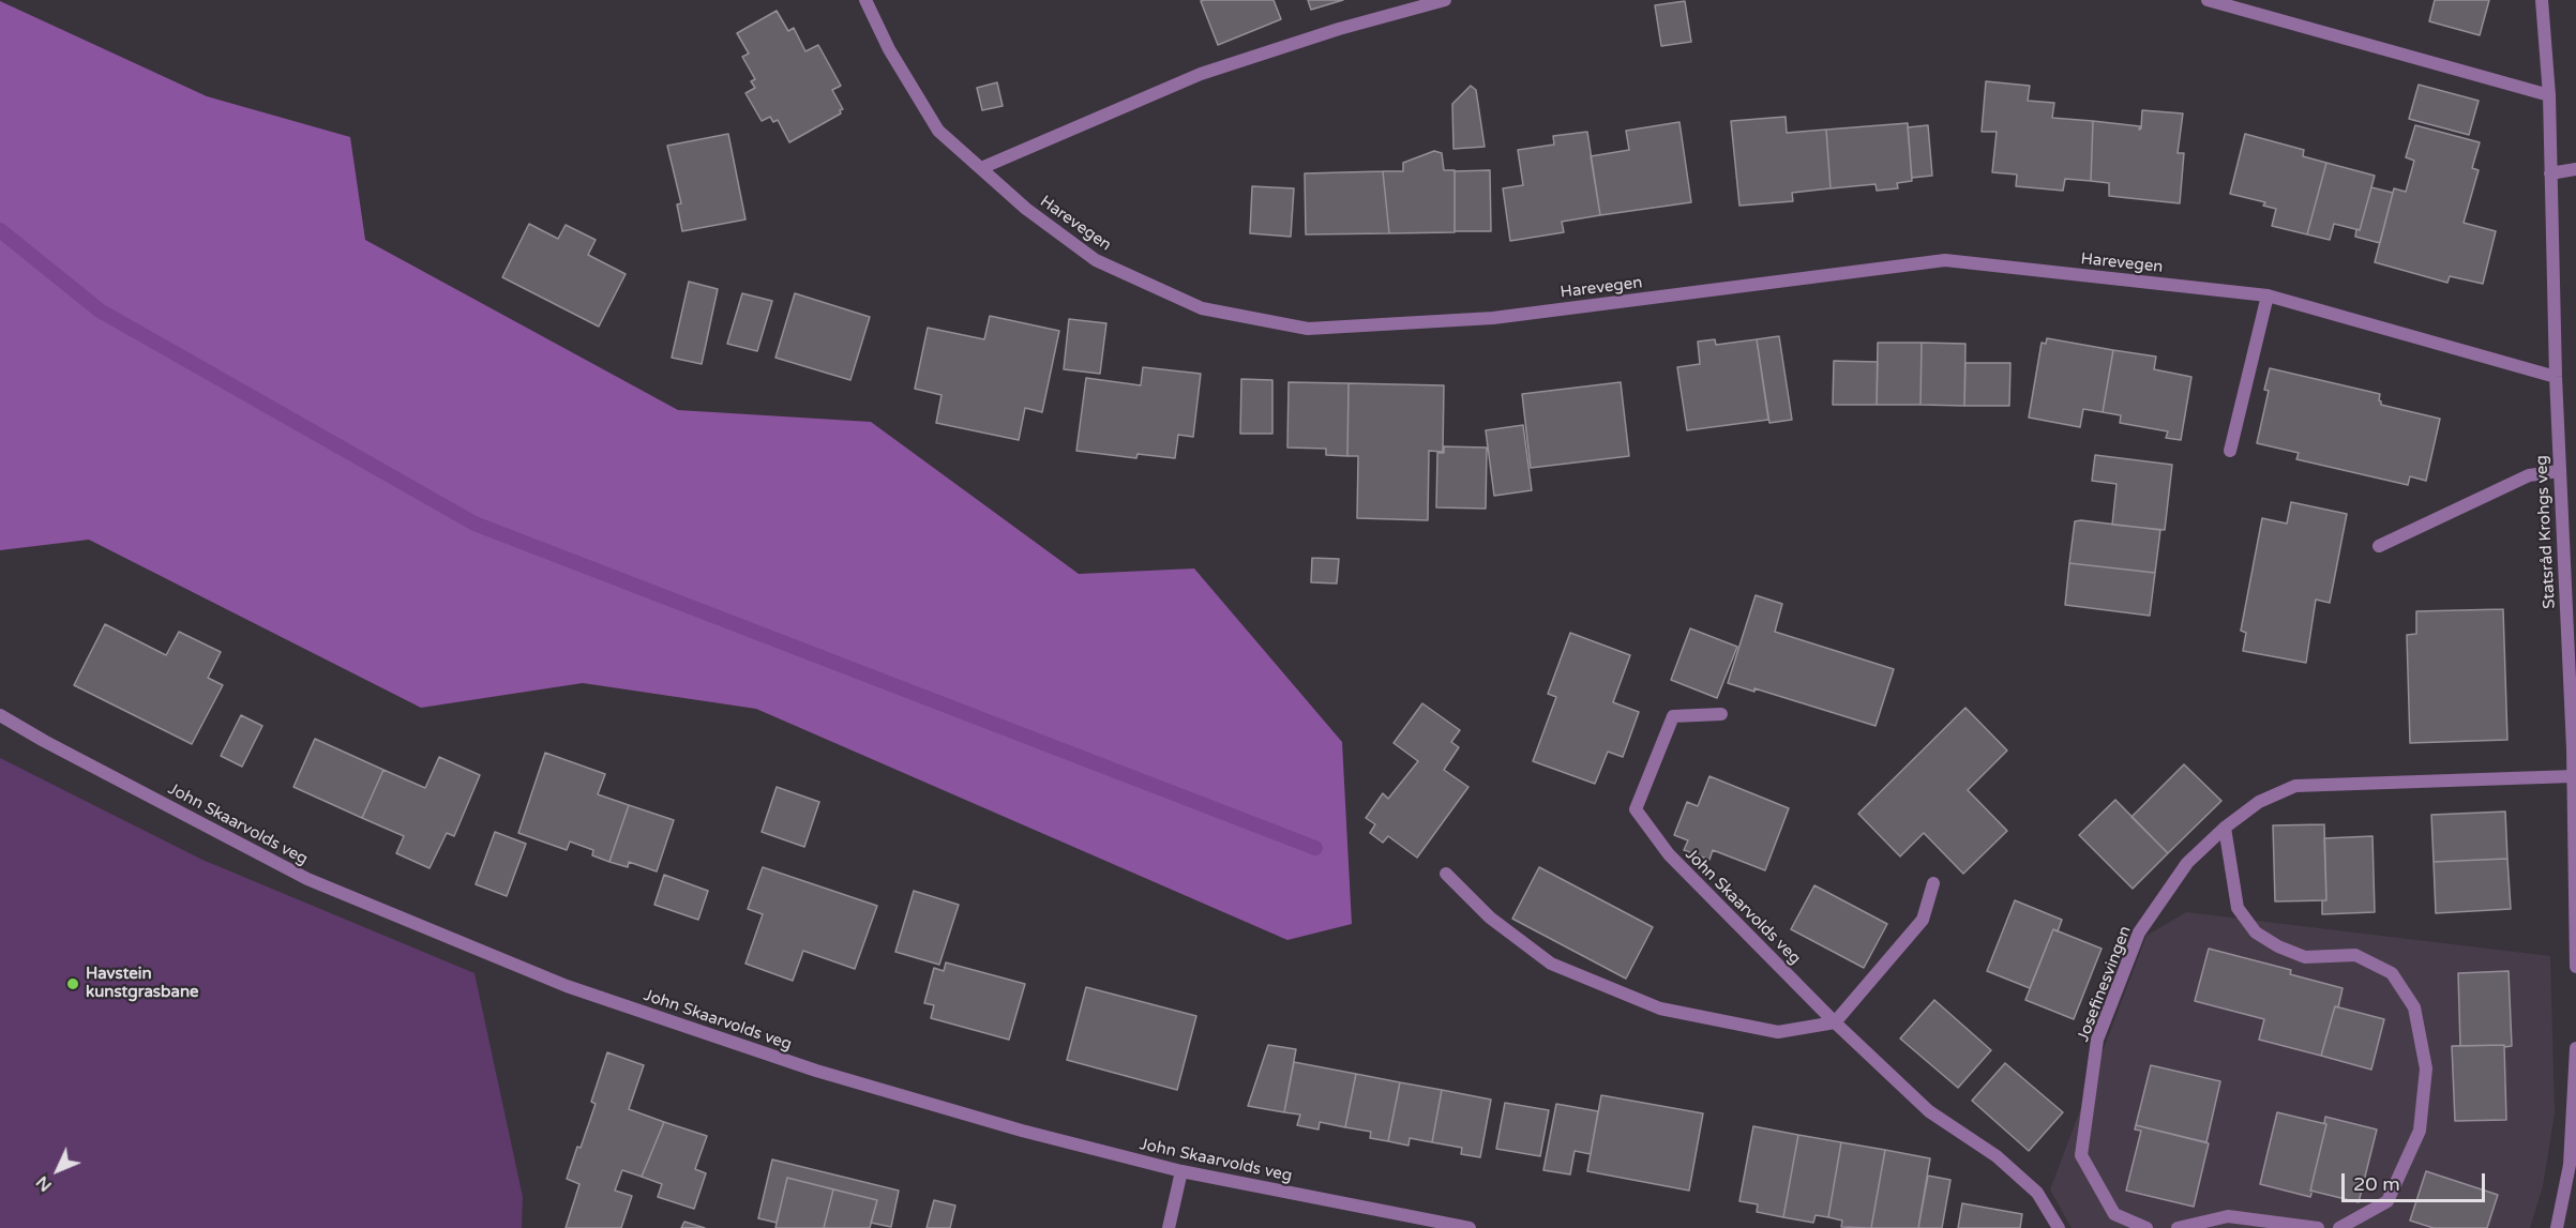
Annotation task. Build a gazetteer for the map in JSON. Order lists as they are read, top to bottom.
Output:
{
  "streets": {
    "street": [
      "Harevegen",
      "Statsråd Krohgs veg",
      "John Skaarvolds veg",
      "Josefinesvingen"
    ]
  },
  "crossings": [
    ["Harevegen", "Statsråd Krohgs veg"],
    ["Statsråd Krohgs veg", "Josefinesvingen"]
  ],
  "places": ["Havstein kunstgrasbane"],
  "scale_bar": "20 m",
  "north": "bottom left"
}
